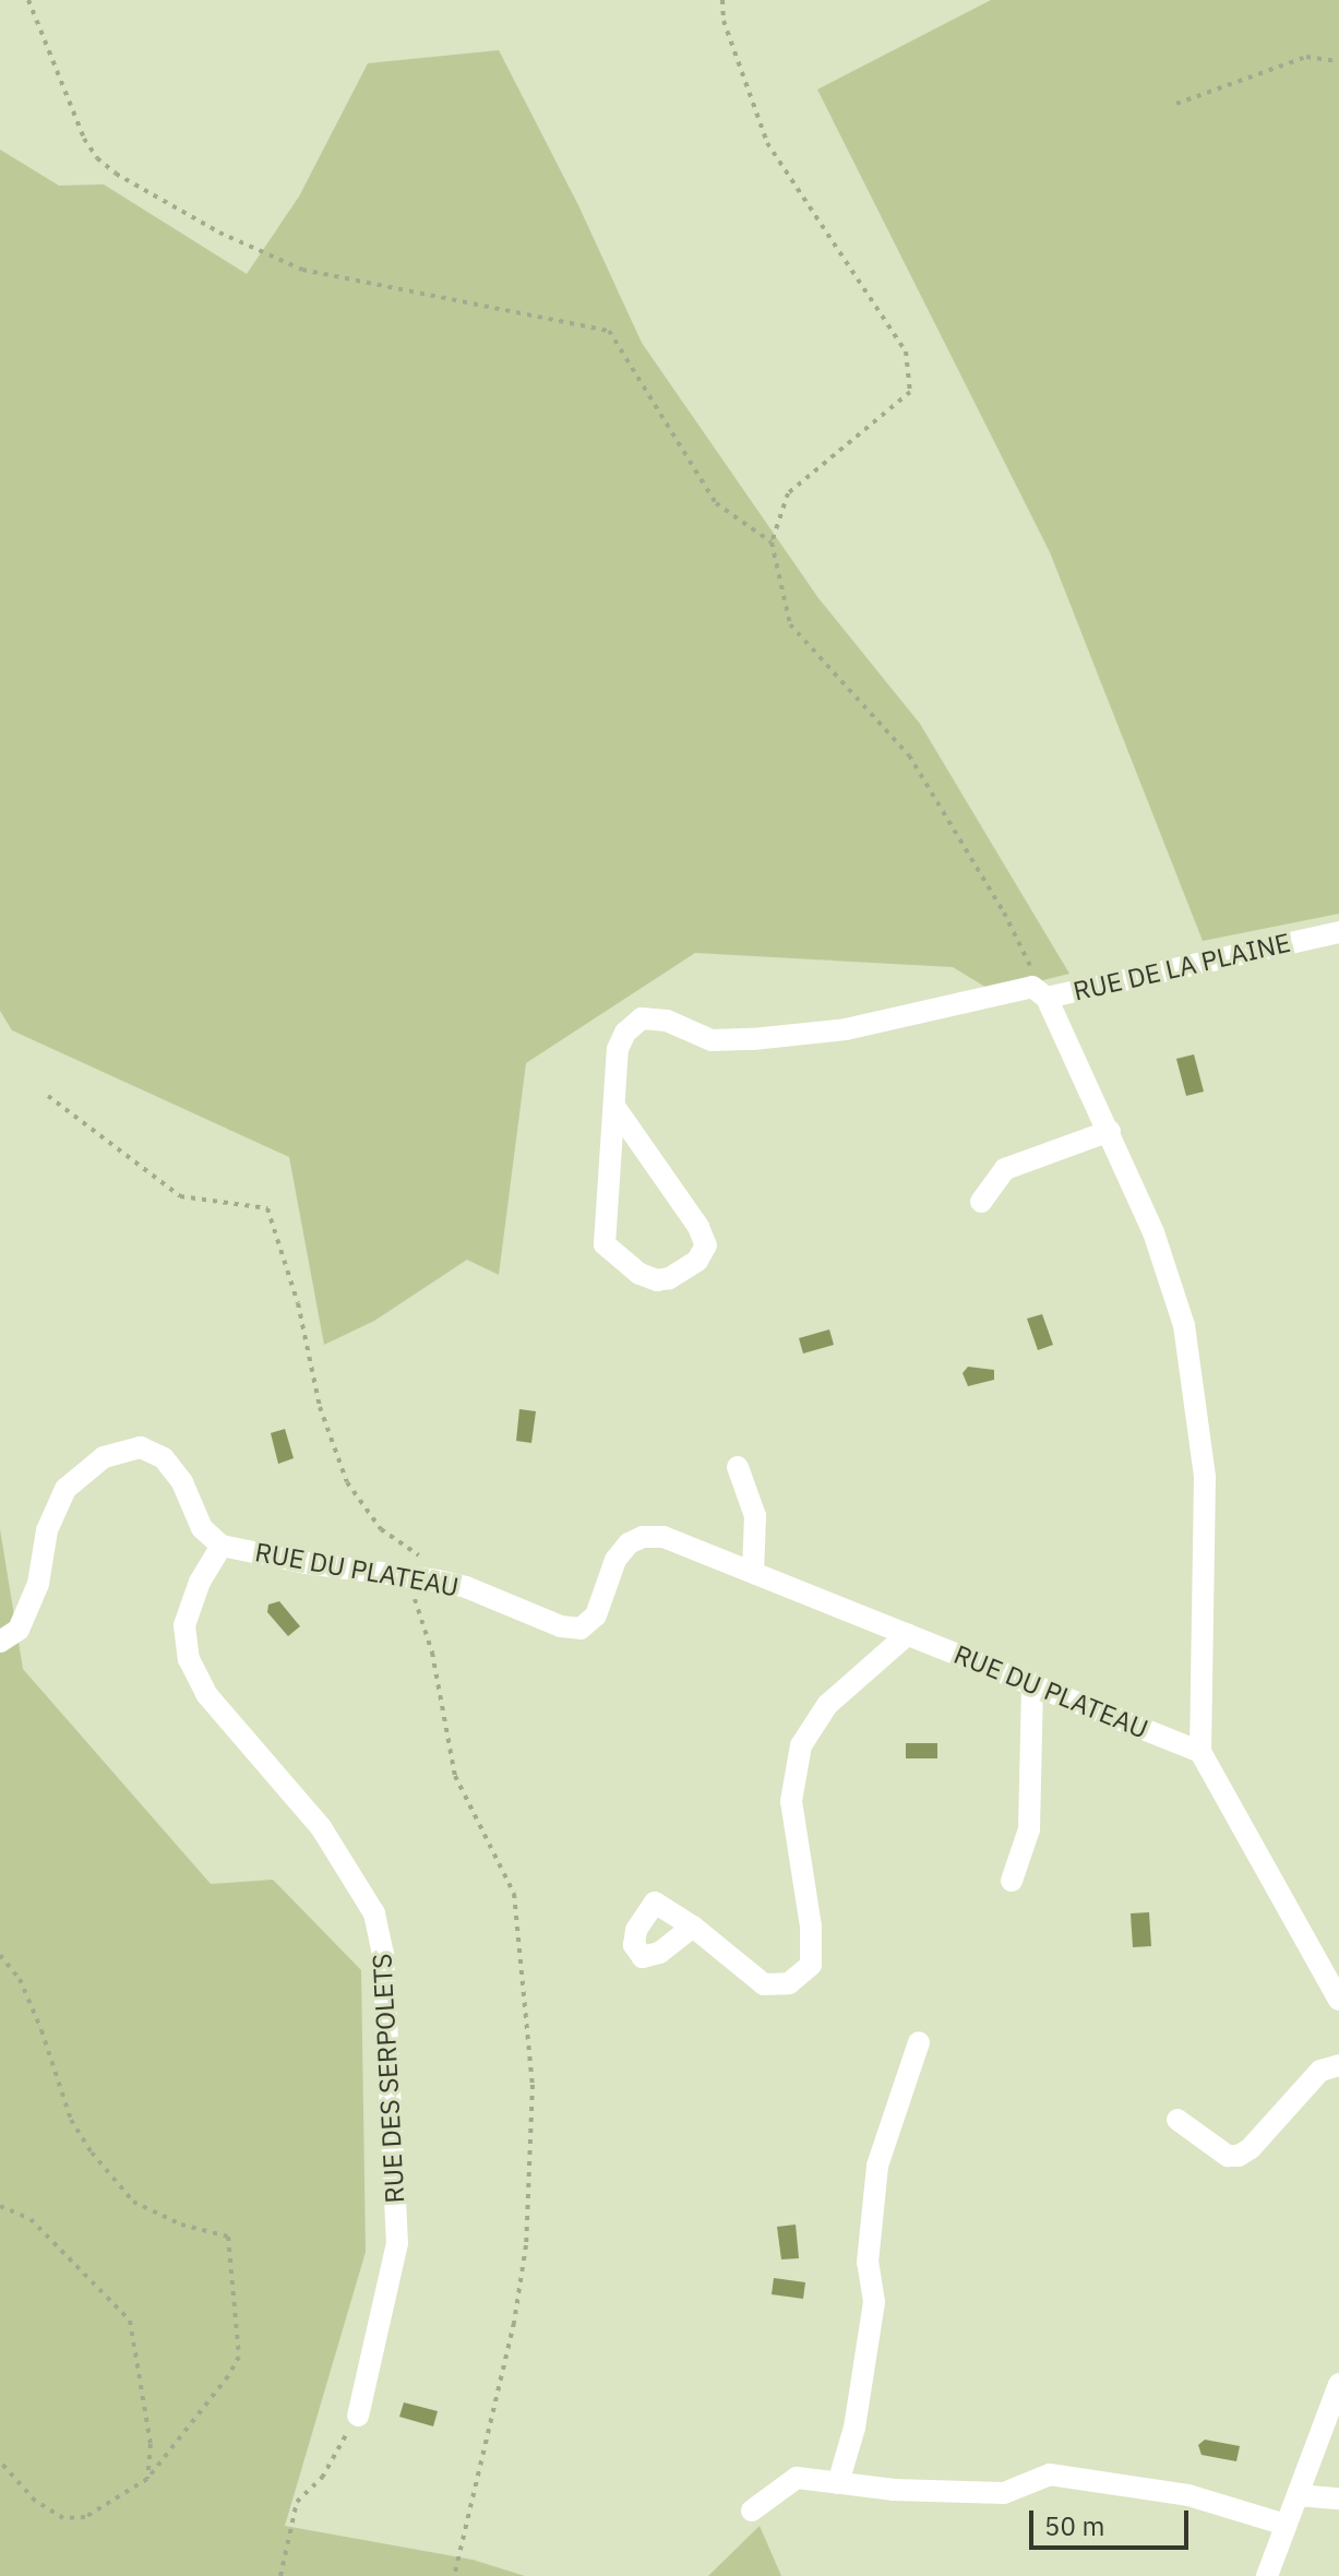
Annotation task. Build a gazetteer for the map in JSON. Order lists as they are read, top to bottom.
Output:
{
  "streets": {
    "street": ["RUE DE LA PLAINE", "RUE DU PLATEAU", "RUE DES SERPOLETS"]
  },
  "crossings": [
    ["RUE DU PLATEAU", "RUE DES SERPOLETS"]
  ],
  "scale_bar": "50 m"
}
